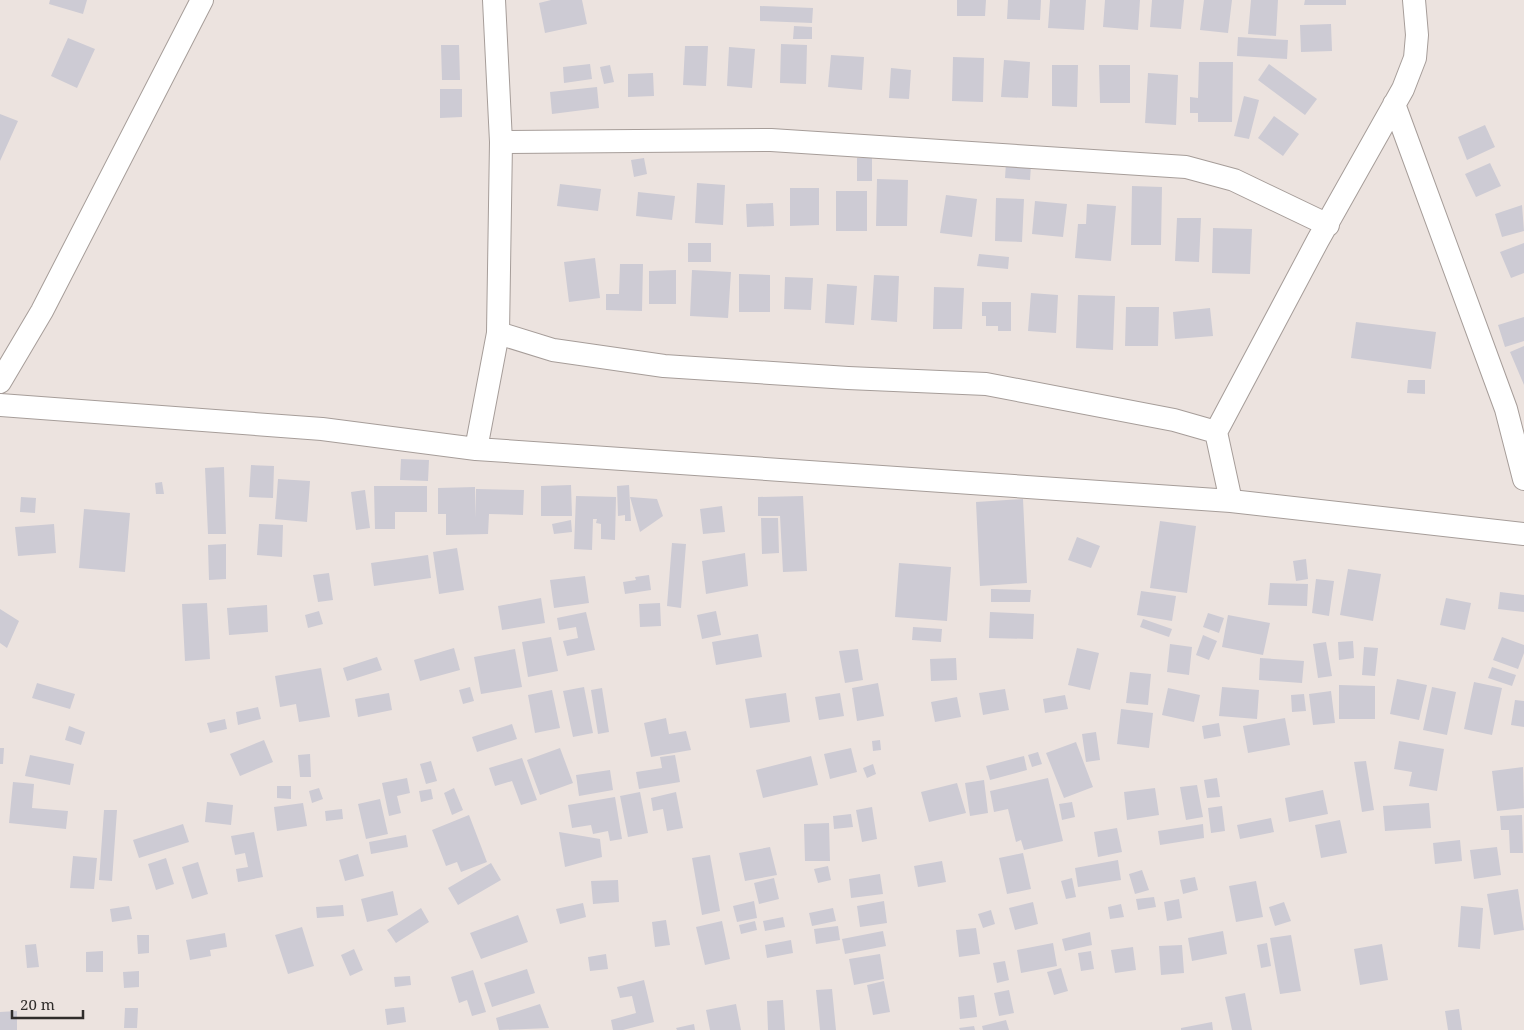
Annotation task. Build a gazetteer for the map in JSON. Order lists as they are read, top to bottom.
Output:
{
  "scale_bar": "20 m"
}
